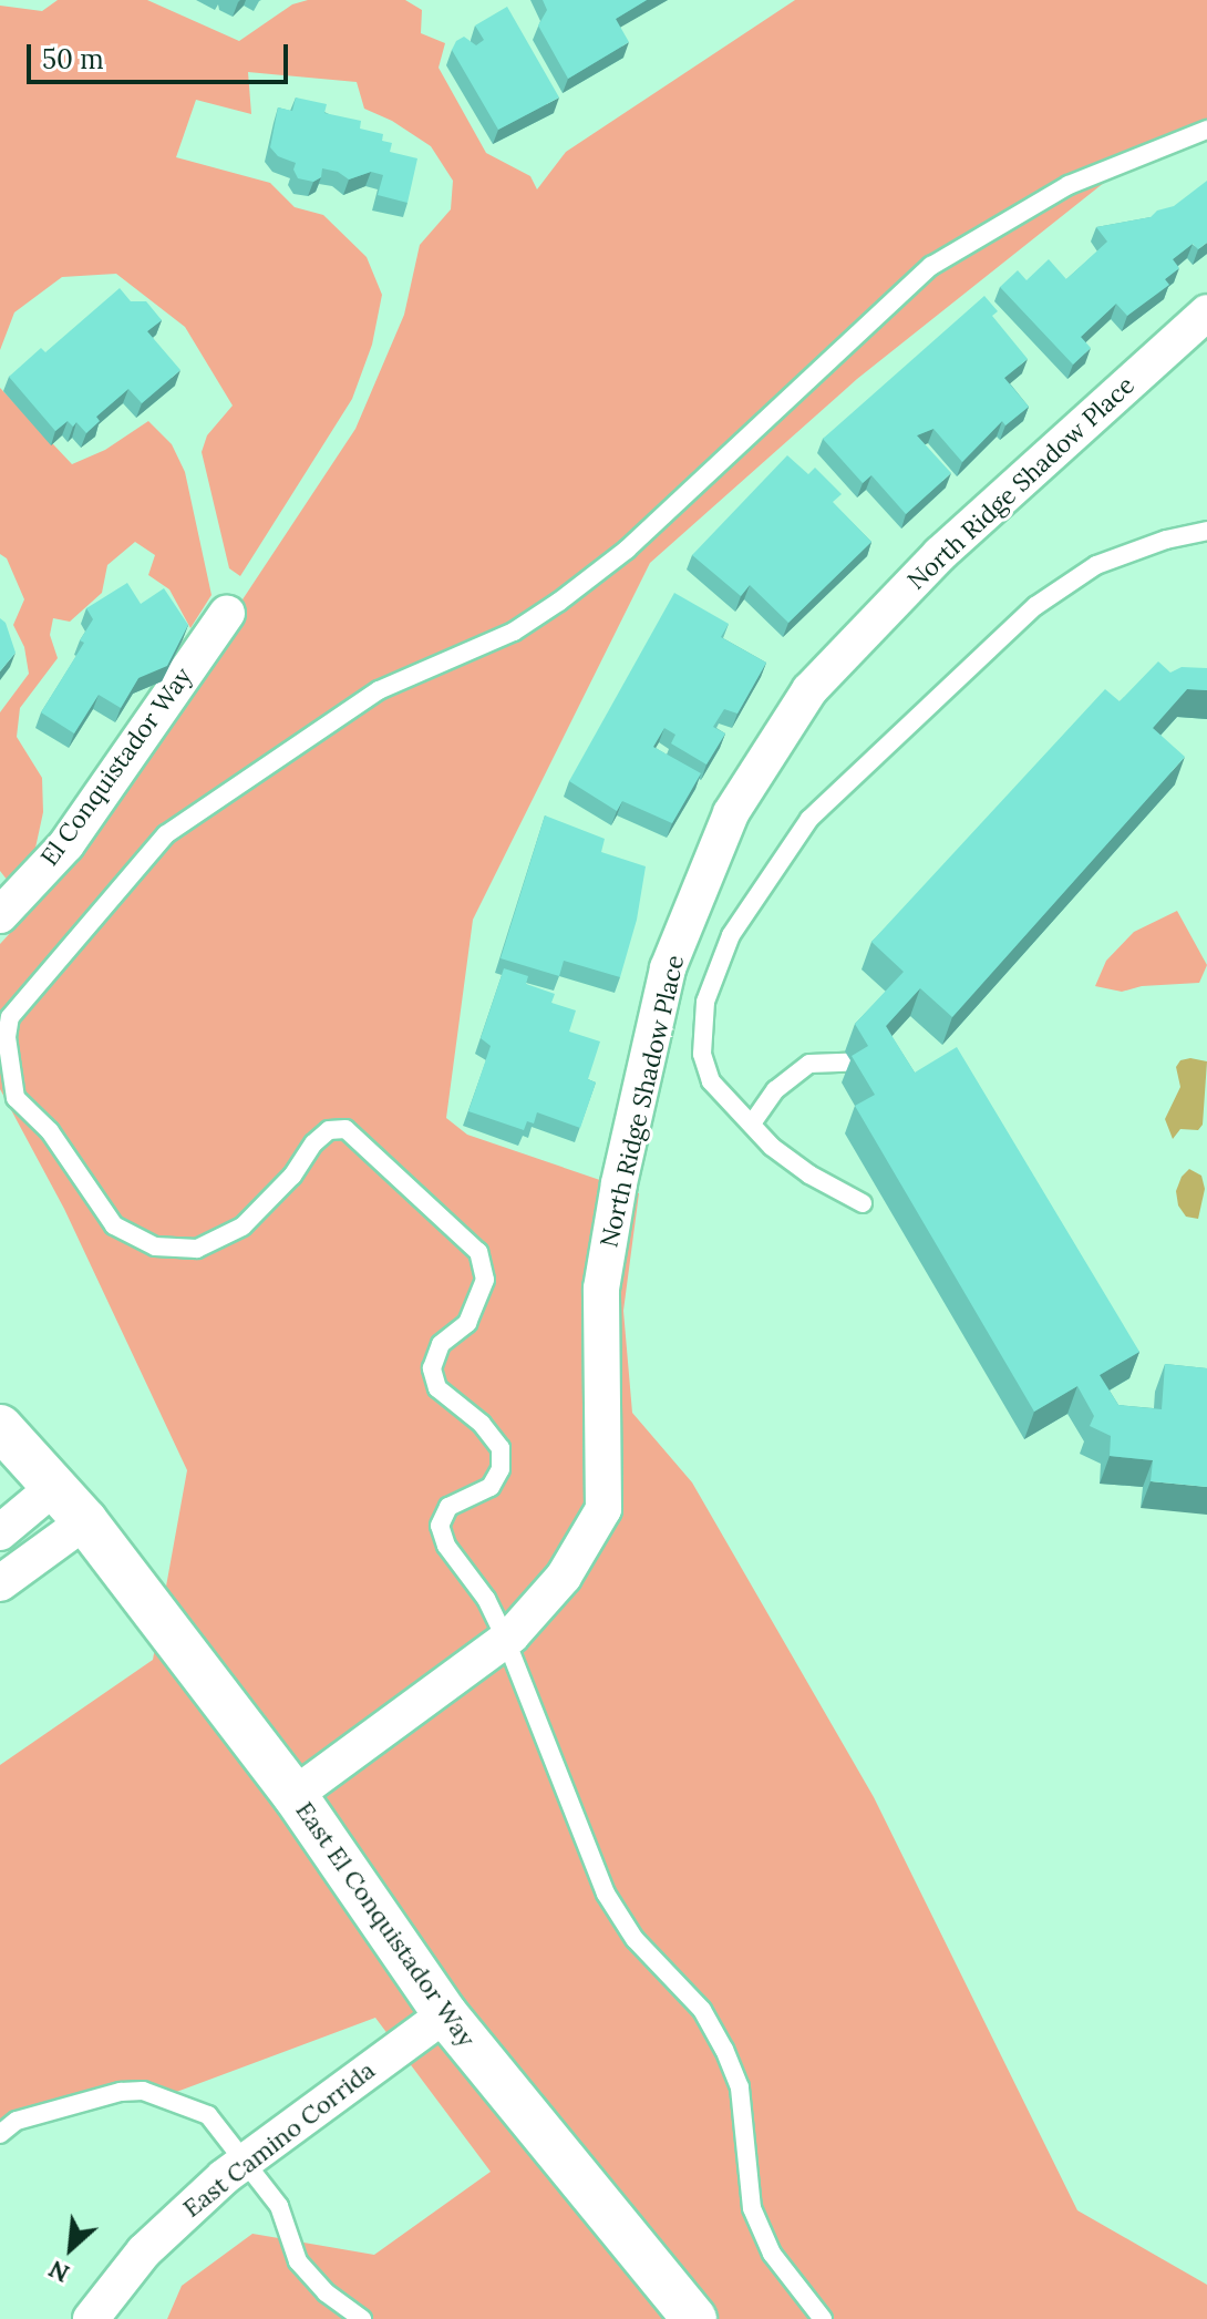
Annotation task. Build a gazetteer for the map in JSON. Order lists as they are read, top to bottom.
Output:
{
  "streets": {
    "street": [
      "North Ridge Shadow Place",
      "El Conquistador Way",
      "East El Conquistador Way",
      "East Camino Corrida"
    ]
  },
  "crossings": [
    ["North Ridge Shadow Place", "East El Conquistador Way"],
    ["East El Conquistador Way", "East Camino Corrida"]
  ],
  "scale_bar": "50 m",
  "north": "bottom left"
}
